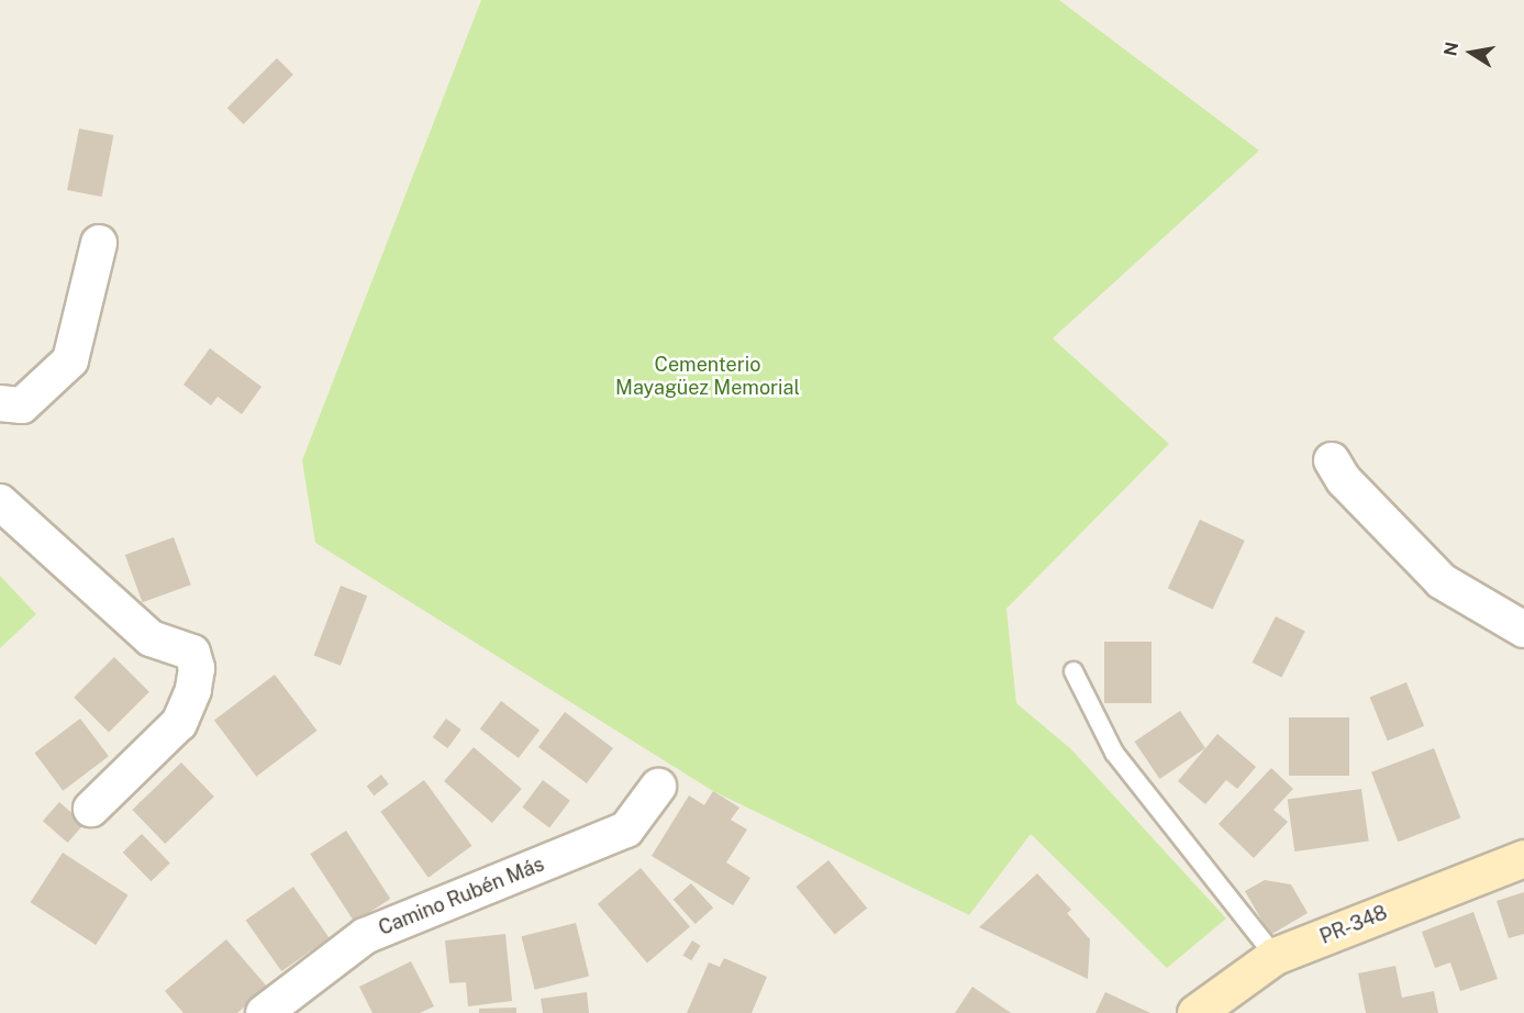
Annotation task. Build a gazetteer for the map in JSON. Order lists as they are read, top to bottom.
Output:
{
  "streets": {
    "street": ["Camino Rubén Más", "PR-348"]
  },
  "parks": ["Cementerio Mayagüez Memorial"],
  "north": "left"
}
